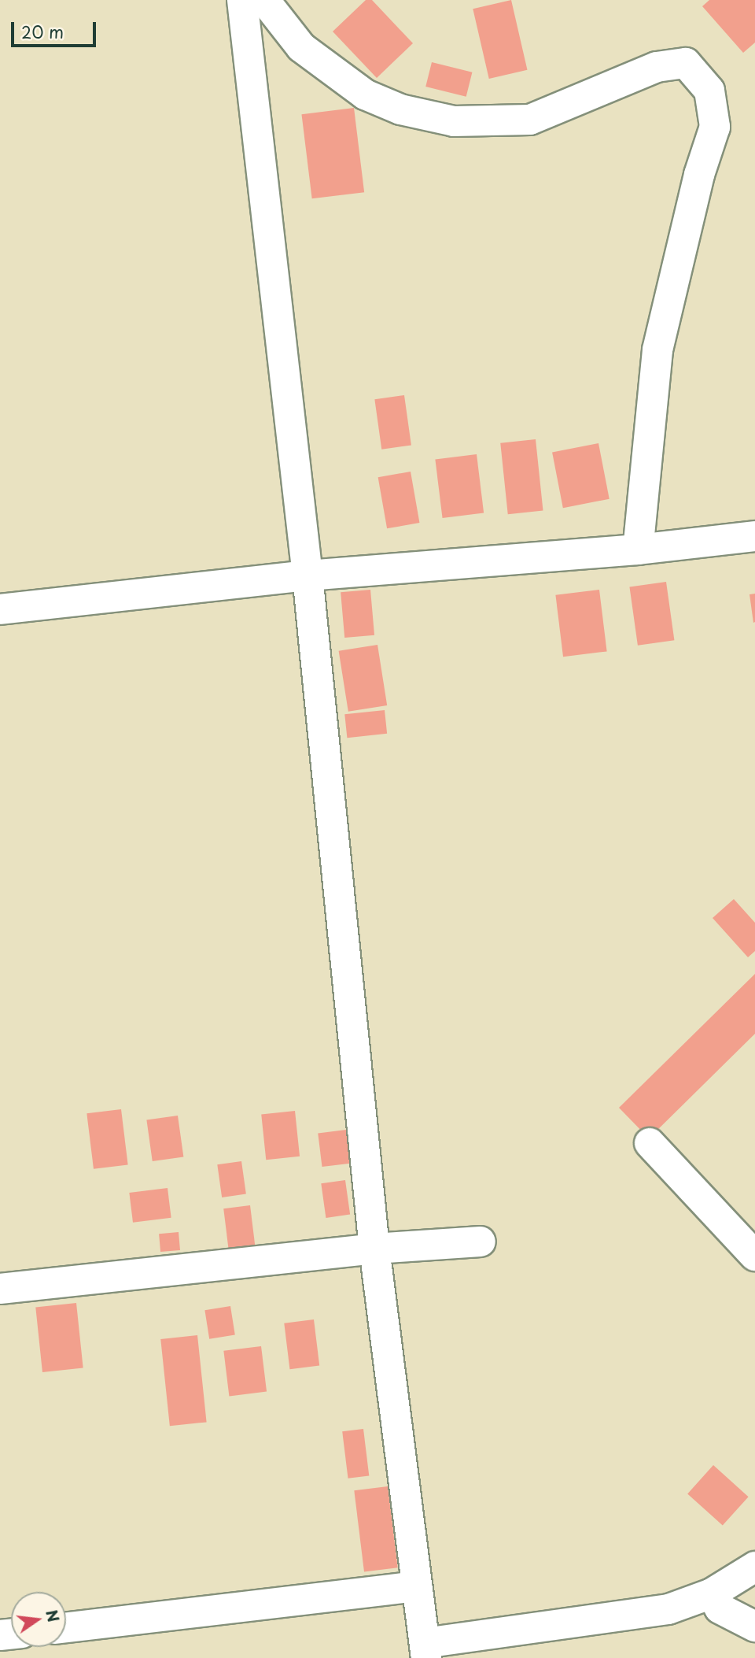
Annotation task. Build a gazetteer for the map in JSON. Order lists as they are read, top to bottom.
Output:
{
  "scale_bar": "20 m",
  "north": "right"
}
